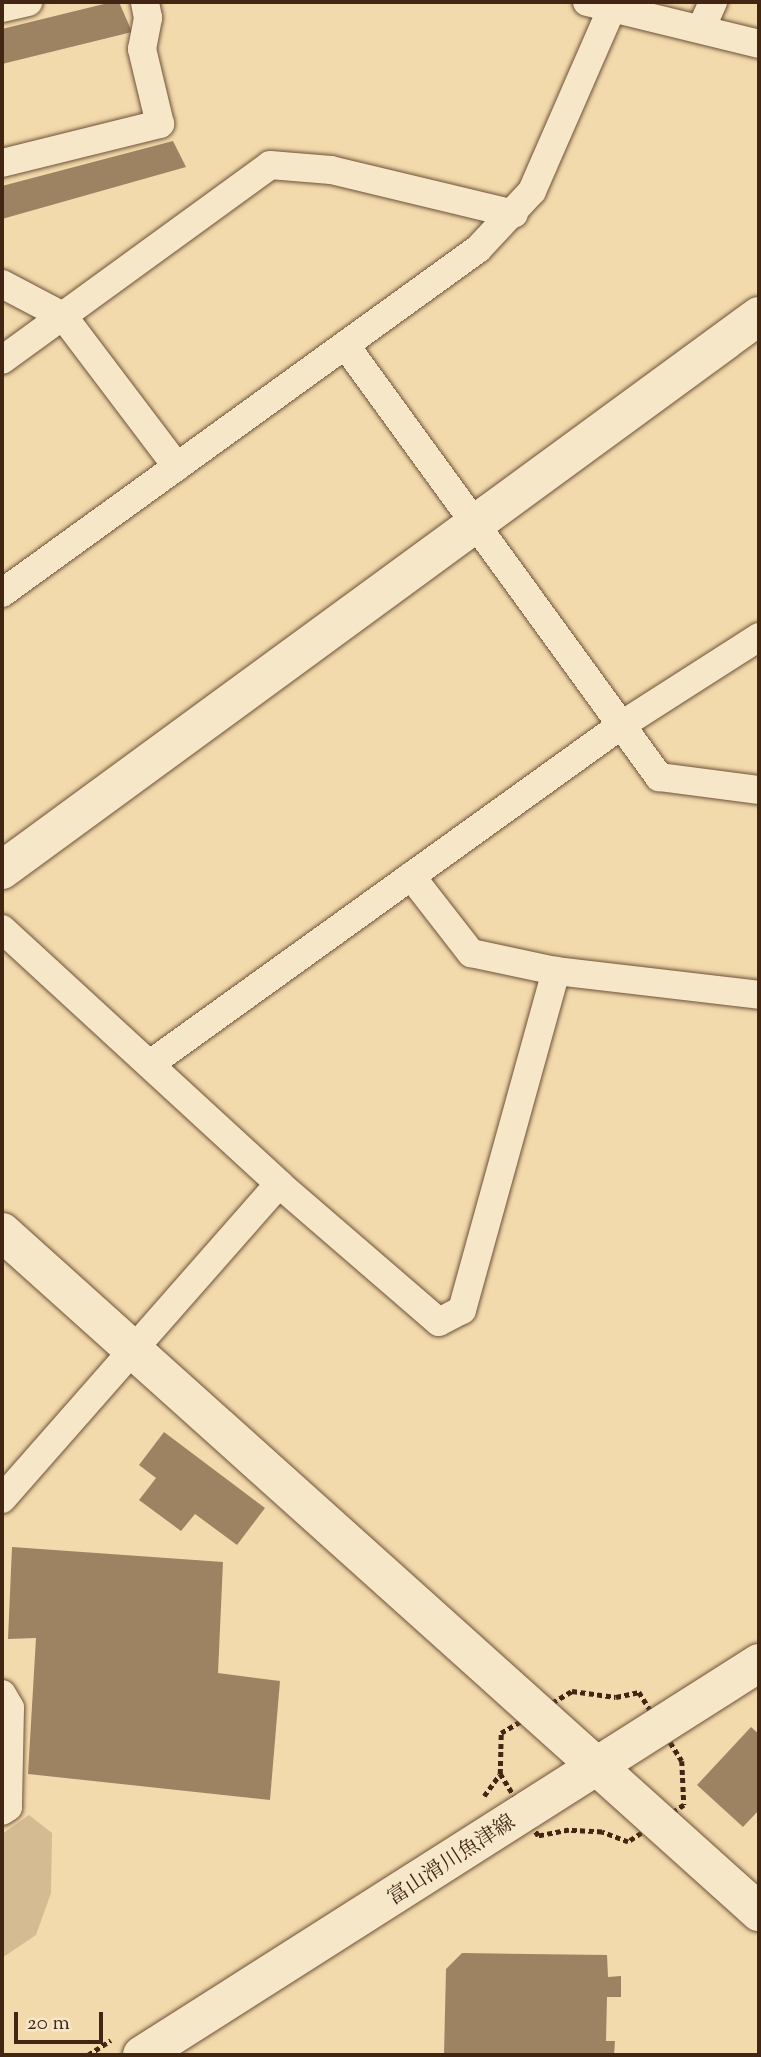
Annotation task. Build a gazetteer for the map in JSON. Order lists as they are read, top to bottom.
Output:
{
  "streets": {
    "street": ["富山滑川魚津線"]
  },
  "scale_bar": "20 m"
}
